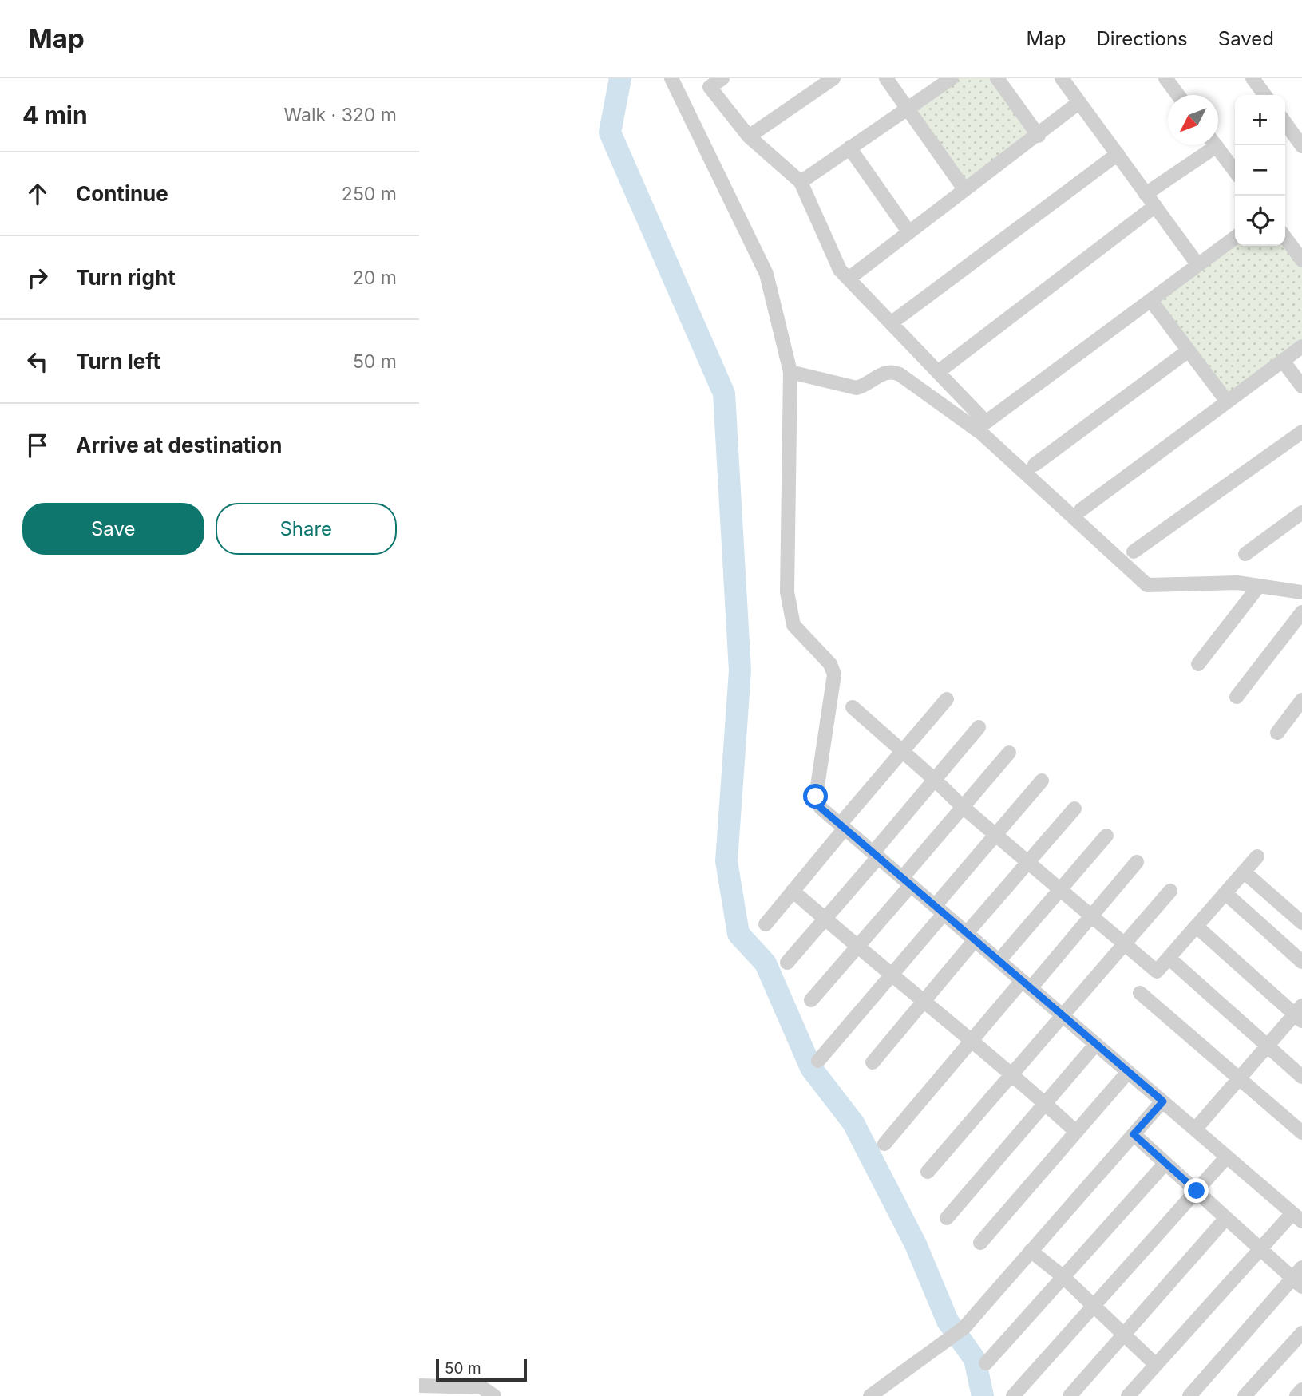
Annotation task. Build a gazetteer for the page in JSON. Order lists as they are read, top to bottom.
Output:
{
  "scale_bar": "50 m",
  "north": "bottom left",
  "page": {
    "header": "Map",
    "nav": ["Map", "Directions", "Saved"],
    "heading": ["4 min", "Walk · 320 m"],
    "map_buttons": ["+", "−"],
    "list": [
      ["Continue", "250 m"],
      ["Turn right", "20 m"],
      ["Turn left", "50 m"],
      "Arrive at destination"
    ],
    "buttons": ["Save", "Share"],
    "scale": "50 m"
  }
}
